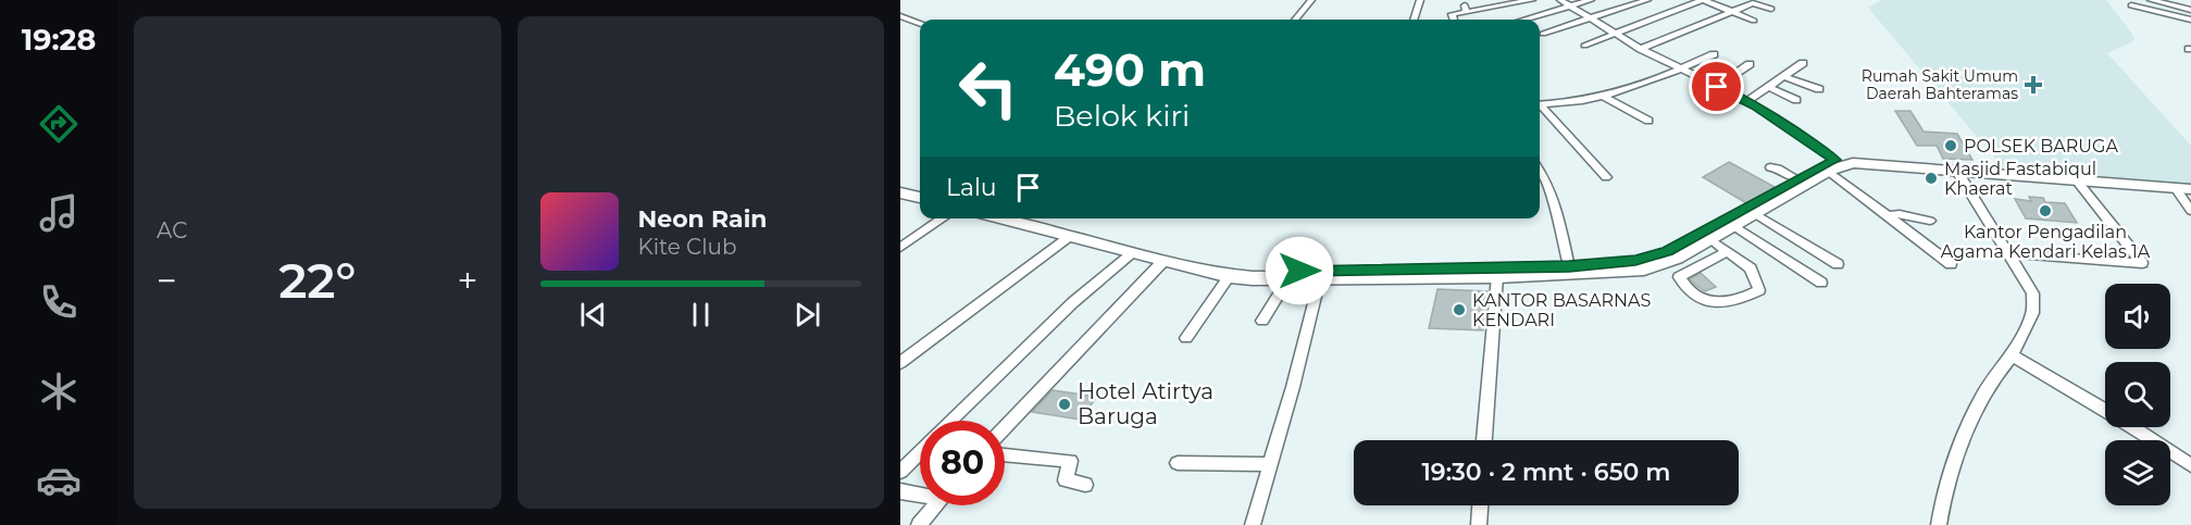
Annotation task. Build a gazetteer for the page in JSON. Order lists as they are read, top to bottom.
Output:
{
  "places": {
    "health": ["Rumah Sakit Umum Daerah Bahteramas"],
    "other": [
      "POLSEK BARUGA",
      "Masjid Fastabiqul Khaerat",
      "Kantor Pengadilan Agama Kendari Kelas 1A",
      "KANTOR BASARNAS KENDARI",
      "Hotel Atirtya Baruga"
    ]
  },
  "page": {
    "tabs": "19:28",
    "tile": "AC",
    "turn": ["490 m", "Belok kiri"],
    "then": "Lalu",
    "song": ["Neon Rain", "Kite Club"],
    "heat": ["−", "22°", "+"],
    "limit": "80",
    "trip": "19:30 · 2 mnt · 650 m"
  }
}
